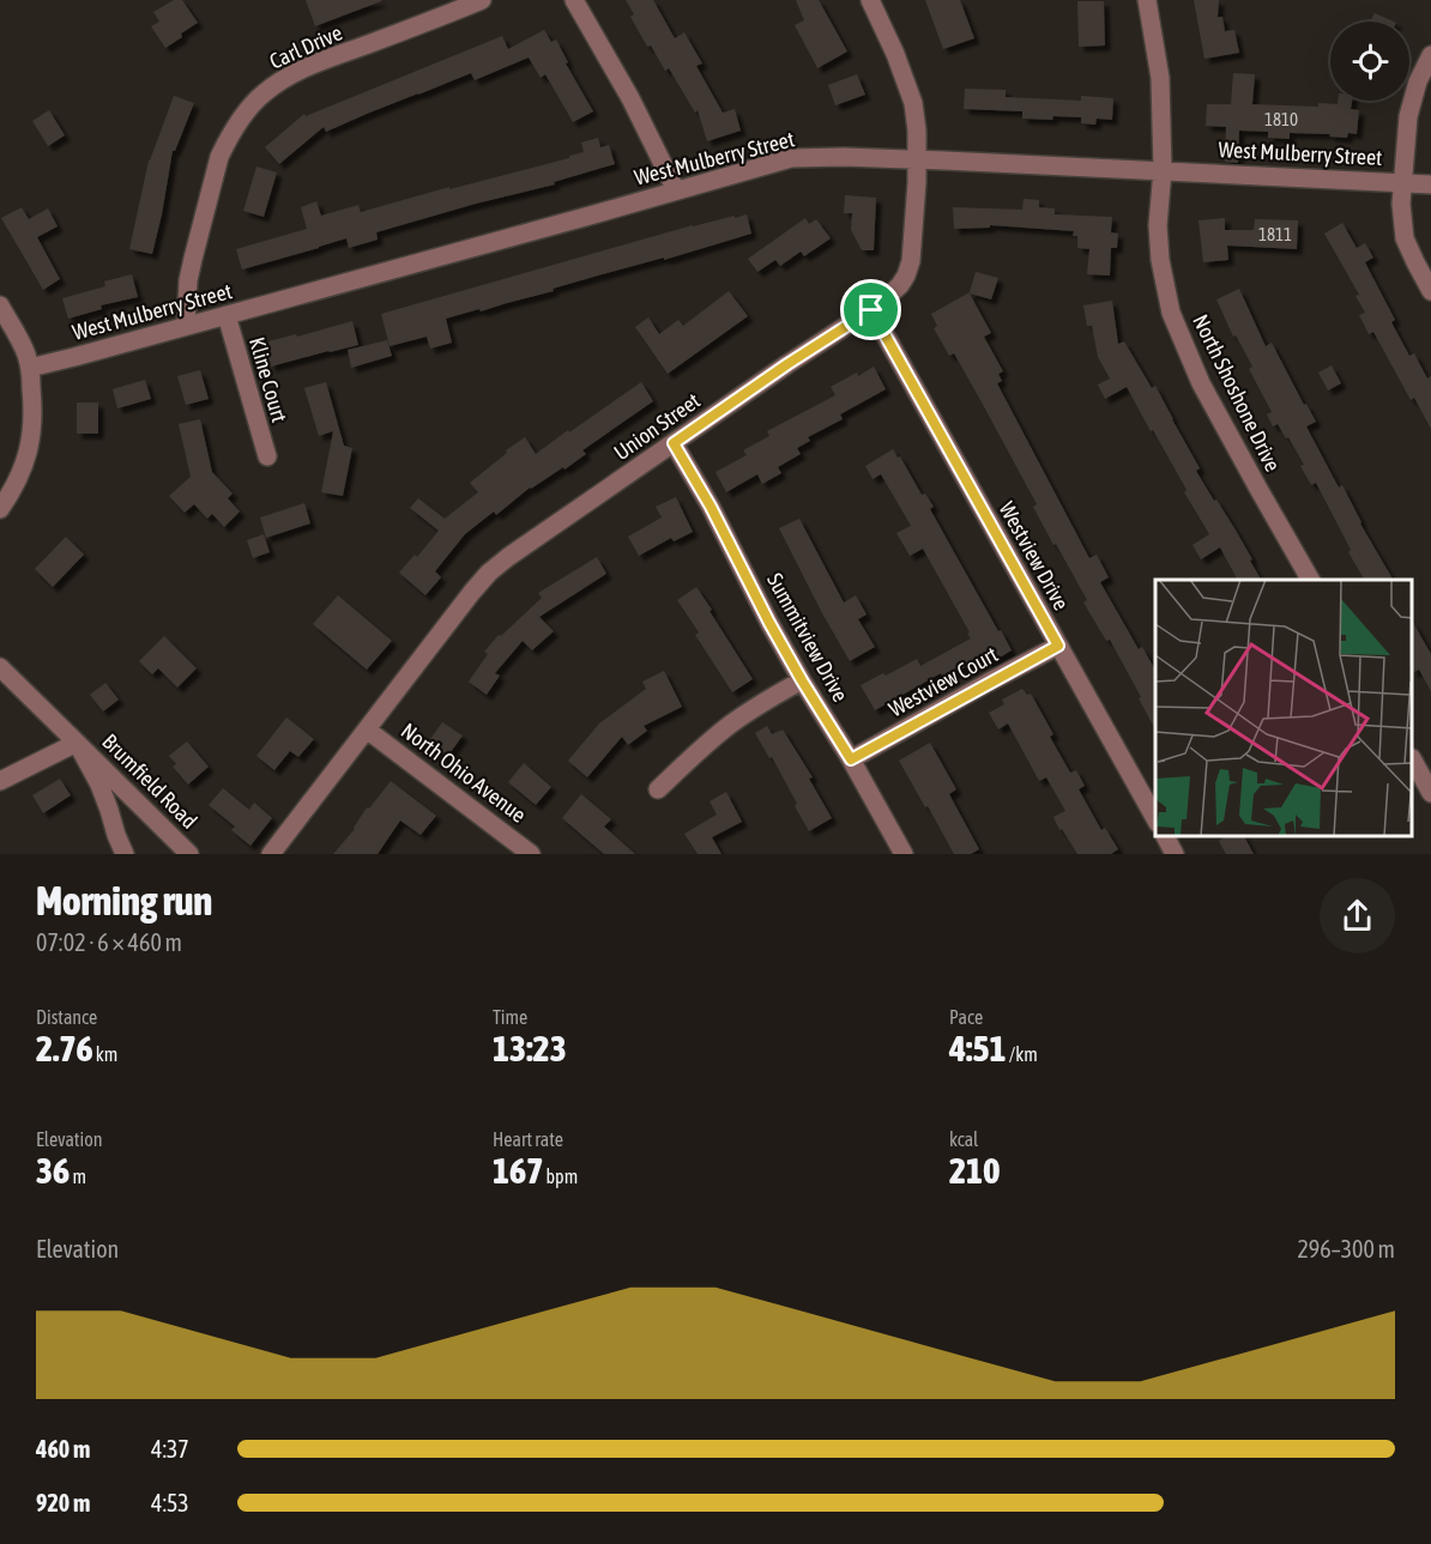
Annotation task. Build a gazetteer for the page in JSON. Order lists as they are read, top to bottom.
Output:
{
  "streets": {
    "street": [
      "Carl Drive",
      "West Mulberry Street",
      "Kline Court",
      "North Shoshone Drive",
      "Union Street",
      "Westview Drive",
      "Summitview Drive",
      "Westview Court",
      "North Ohio Avenue",
      "Brumfield Road"
    ]
  },
  "crossings": [
    ["Carl Drive", "West Mulberry Street"],
    ["West Mulberry Street", "Kline Court"],
    ["West Mulberry Street", "North Shoshone Drive"],
    ["West Mulberry Street", "Union Street"],
    ["Union Street", "Westview Drive"],
    ["Union Street", "Summitview Drive"],
    ["Union Street", "North Ohio Avenue"],
    ["Westview Drive", "Westview Court"],
    ["Summitview Drive", "Westview Court"]
  ],
  "house_numbers": ["1810", "1811"],
  "page": {
    "heading": ["Morning run", "07:02 · 6 × 460 m"],
    "stats": [
      ["Distance", "2.76 km"],
      ["Time", "13:23"],
      ["Pace", "4:51 /km"],
      ["Elevation", "36 m"],
      ["Heart rate", "167 bpm"],
      ["kcal", "210"]
    ],
    "chart": ["Elevation", "296–300 m"],
    "list": [
      {
        "name": "460 m",
        "note": "4:37"
      },
      {
        "name": "920 m",
        "note": "4:53"
      }
    ]
  }
}
